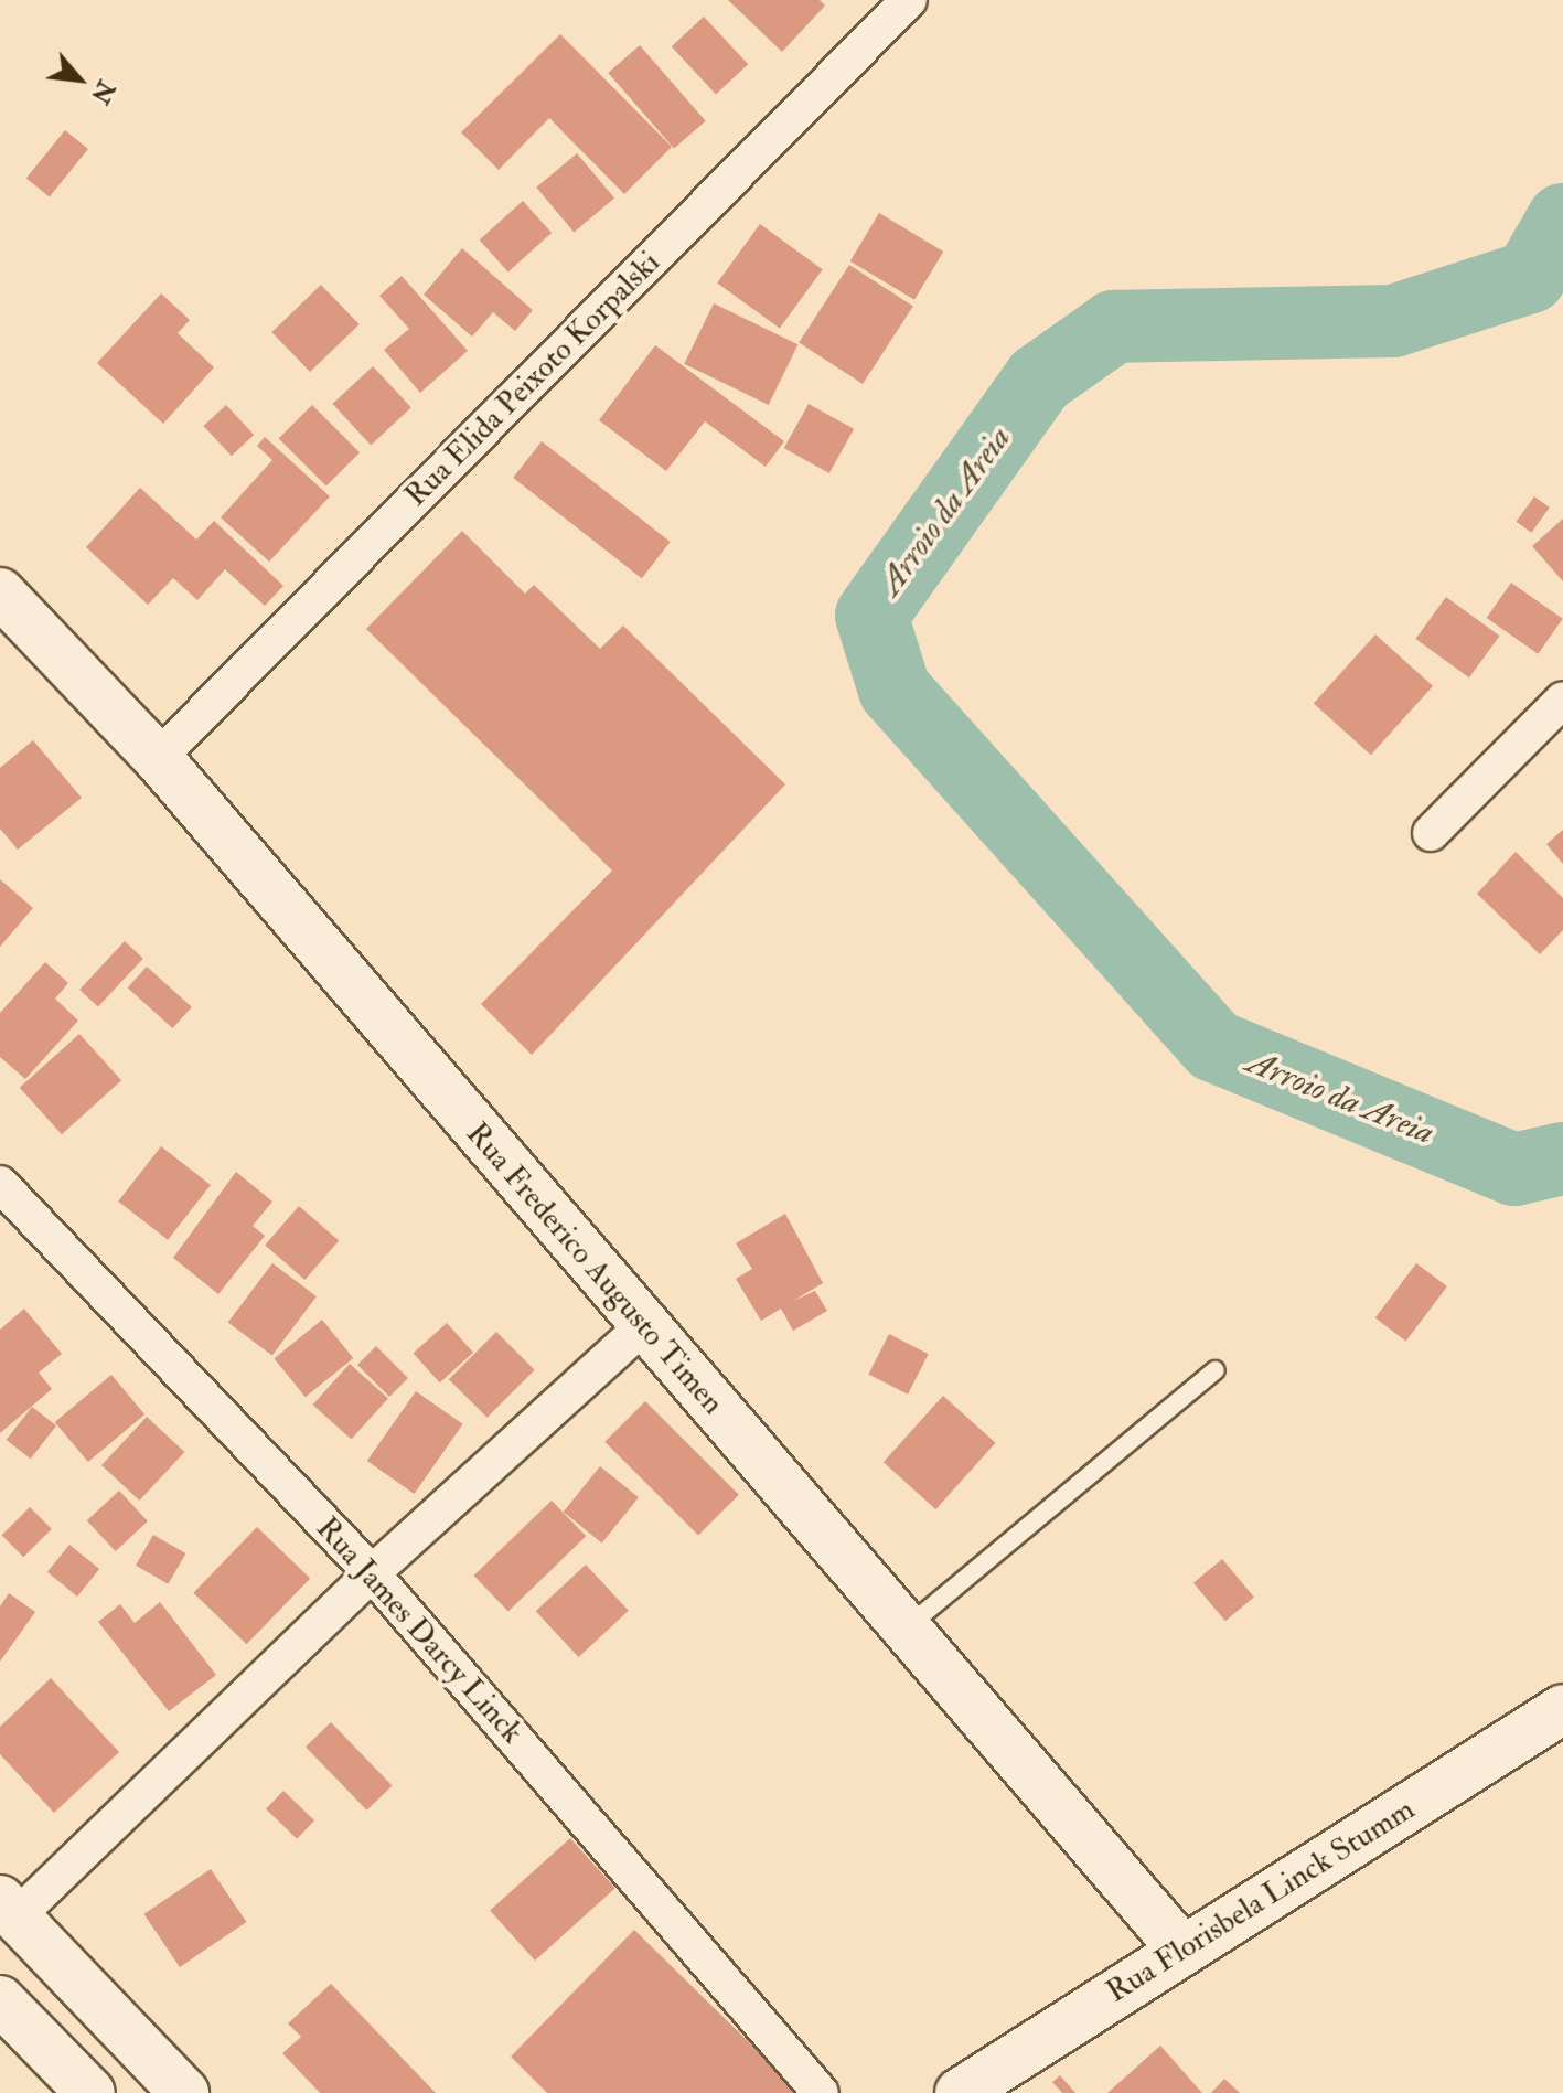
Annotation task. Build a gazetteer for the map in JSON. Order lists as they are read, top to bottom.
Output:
{
  "streets": {
    "street": [
      "Rua Elida Peixoto Korpalski",
      "Rua Frederico Augusto Timen",
      "Rua James Darcy Linck",
      "Rua Florisbela Linck Stumm"
    ]
  },
  "crossings": [
    ["Rua Elida Peixoto Korpalski", "Rua Frederico Augusto Timen"],
    ["Rua Frederico Augusto Timen", "Rua Florisbela Linck Stumm"]
  ],
  "water": ["Arroio da Areia"],
  "north": "bottom right"
}
